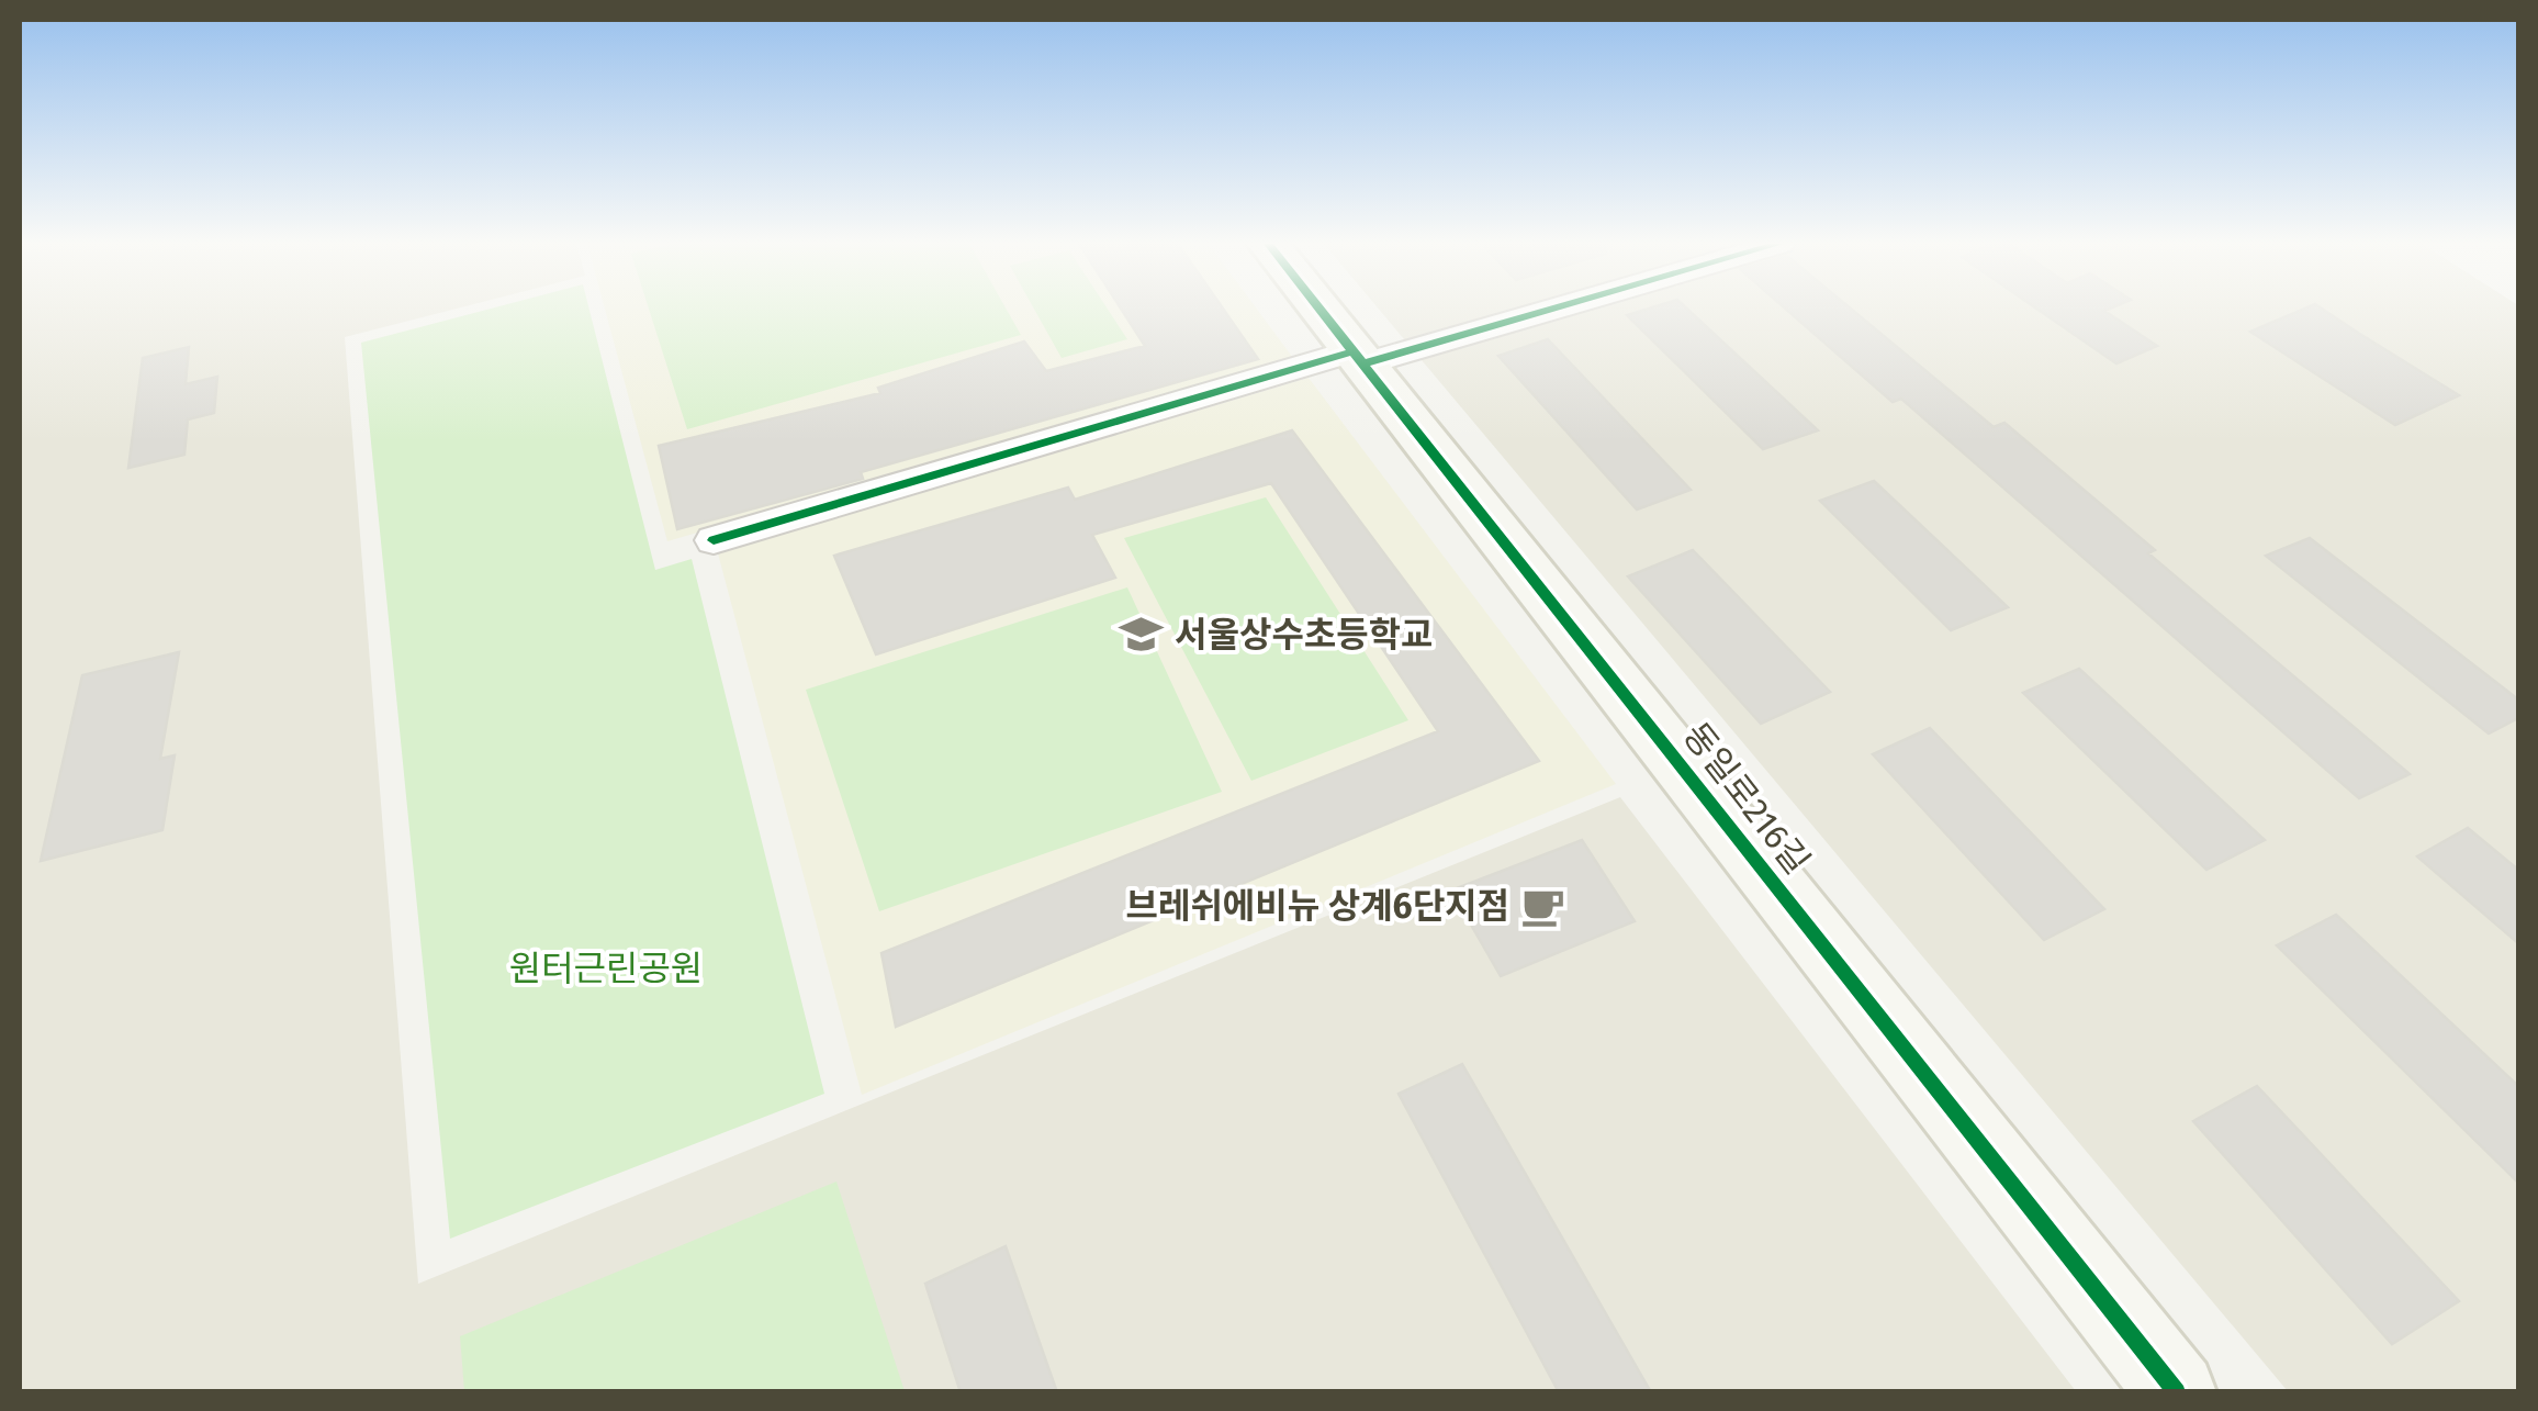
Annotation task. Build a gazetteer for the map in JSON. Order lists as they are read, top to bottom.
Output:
{
  "streets": {
    "street": ["동일로216길"]
  },
  "parks": ["원터근린공원"],
  "places": {
    "school or university": ["서울상수초등학교"],
    "cafe": ["브레쉬에비뉴 상계6단지점"]
  }
}
